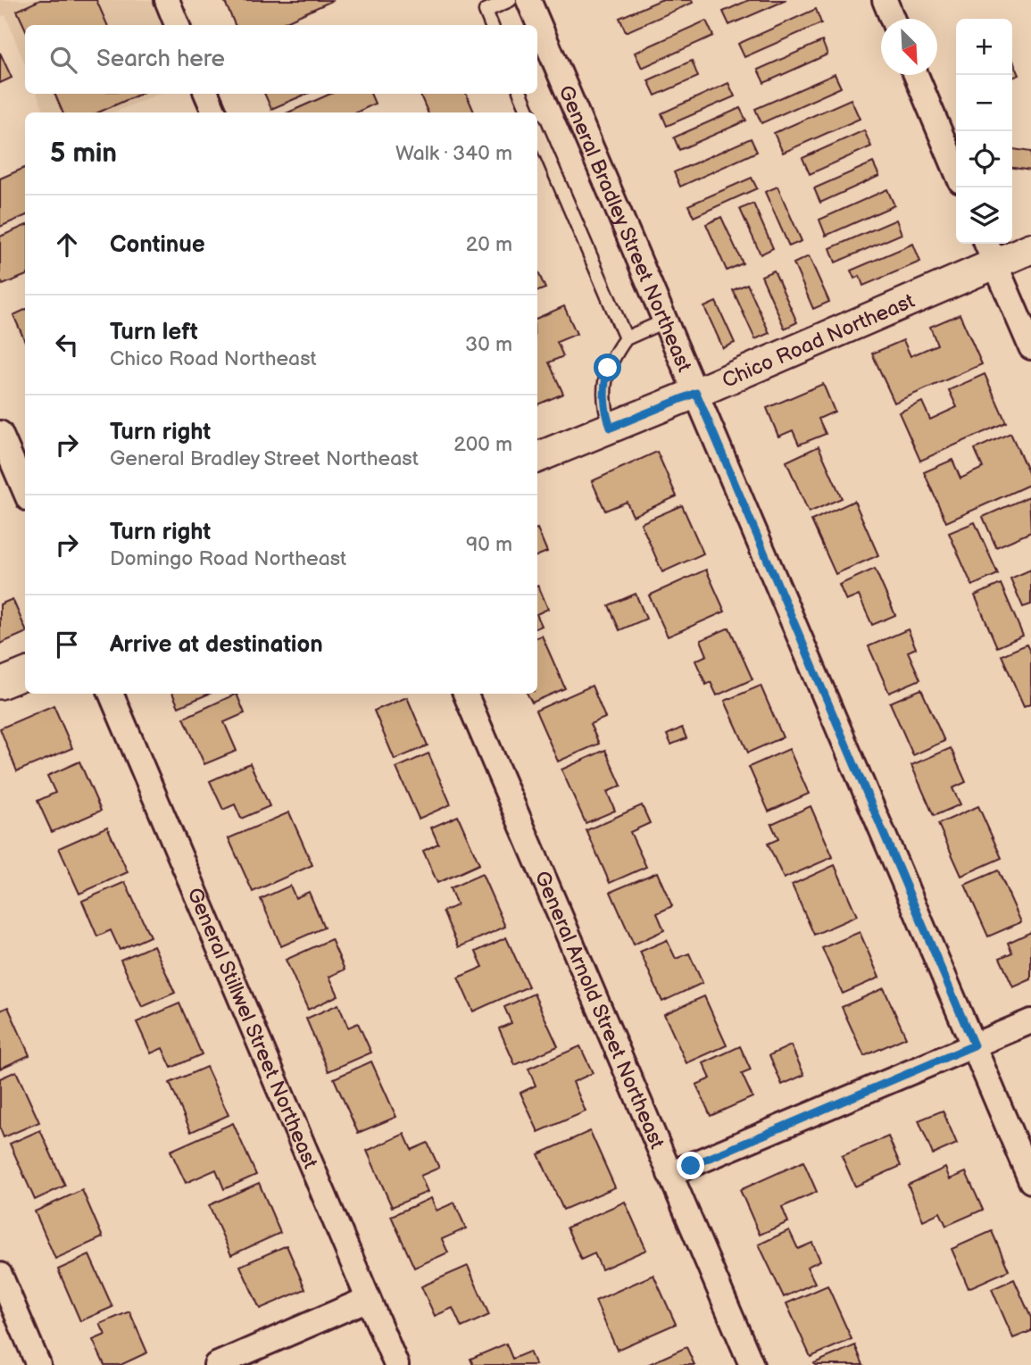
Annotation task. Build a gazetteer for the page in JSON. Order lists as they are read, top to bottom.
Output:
{
  "streets": {
    "street": [
      "General Bradley Street Northeast",
      "Chico Road Northeast",
      "General Arnold Street Northeast",
      "General Stillwel Street Northeast"
    ]
  },
  "crossings": [
    ["General Bradley Street Northeast", "Chico Road Northeast"]
  ],
  "north": "bottom right",
  "page": {
    "map_buttons": ["+", "−"],
    "search": "Search here",
    "heading": ["5 min", "Walk · 340 m"],
    "list": [
      ["Continue", "20 m"],
      ["Turn left", "Chico Road Northeast", "30 m"],
      ["Turn right", "General Bradley Street Northeast", "200 m"],
      ["Turn right", "Domingo Road Northeast", "90 m"],
      "Arrive at destination"
    ]
  }
}
